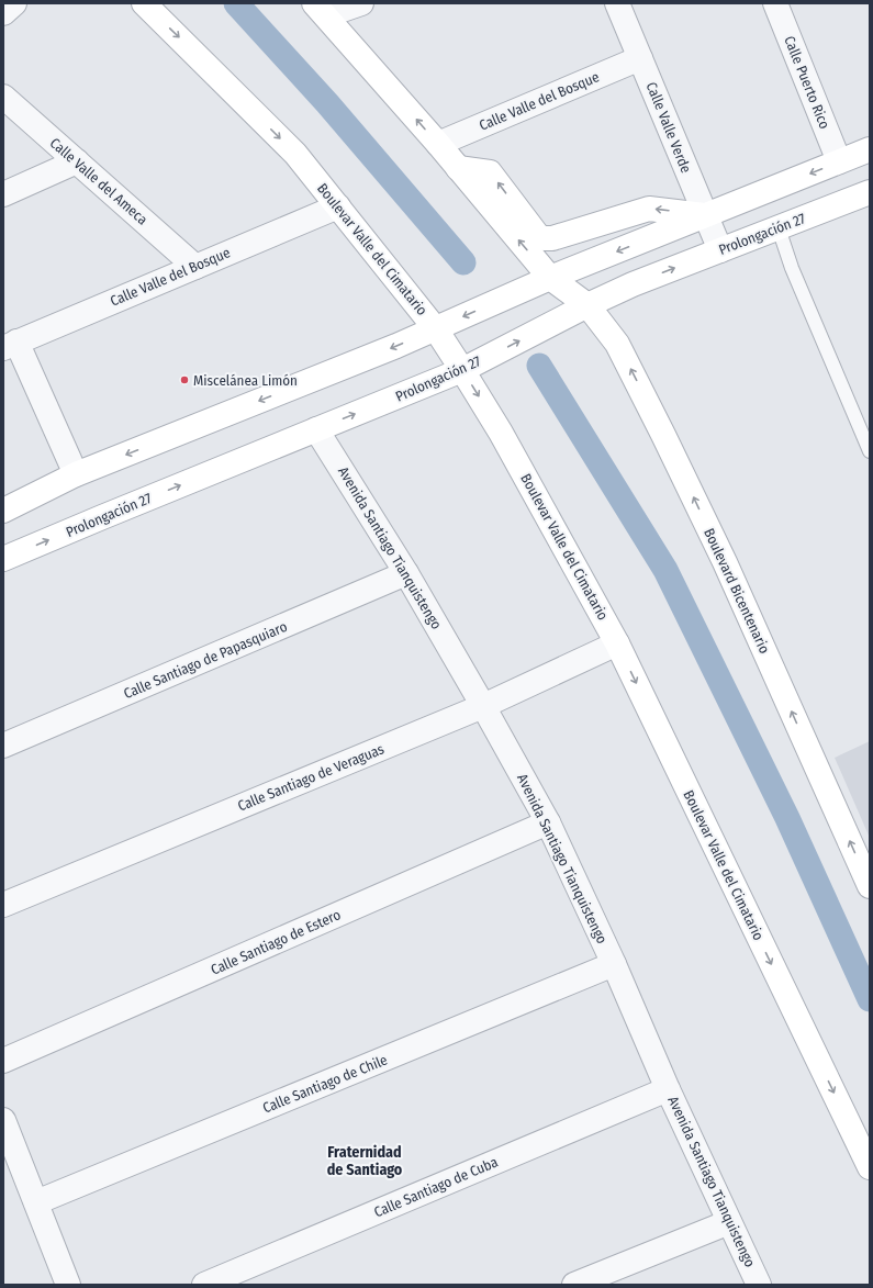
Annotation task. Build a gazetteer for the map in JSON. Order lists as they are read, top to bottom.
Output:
{
  "streets": {
    "main road": ["Prolongación 27", "Boulevar Valle del Cimatario", "Boulevard Bicentenario"],
    "street": [
      "Calle Puerto Rico",
      "Calle Valle del Bosque",
      "Calle Valle Verde",
      "Calle Valle del Ameca",
      "Avenida Santiago Tianquistengo",
      "Calle Santiago de Papasquiaro",
      "Calle Santiago de Veraguas",
      "Calle Santiago de Estero",
      "Calle Santiago de Chile",
      "Calle Santiago de Cuba"
    ]
  },
  "crossings": [
    ["Calle Valle del Bosque", "Calle Valle Verde"],
    ["Calle Valle del Bosque", "Calle Valle del Ameca"],
    ["Calle Valle del Bosque", "Boulevar Valle del Cimatario"],
    ["Calle Valle Verde", "Prolongación 27"],
    ["Prolongación 27", "Boulevar Valle del Cimatario"],
    ["Prolongación 27", "Avenida Santiago Tianquistengo"],
    ["Prolongación 27", "Boulevard Bicentenario"],
    ["Boulevar Valle del Cimatario", "Calle Santiago de Veraguas"],
    ["Avenida Santiago Tianquistengo", "Calle Santiago de Papasquiaro"],
    ["Avenida Santiago Tianquistengo", "Calle Santiago de Veraguas"],
    ["Avenida Santiago Tianquistengo", "Calle Santiago de Estero"],
    ["Avenida Santiago Tianquistengo", "Calle Santiago de Chile"],
    ["Avenida Santiago Tianquistengo", "Calle Santiago de Cuba"]
  ],
  "one_way": ["Boulevar Valle del Cimatario", "Boulevard Bicentenario"],
  "districts": ["Fraternidad de Santiago"],
  "places": ["Miscelánea Limón"]
}
